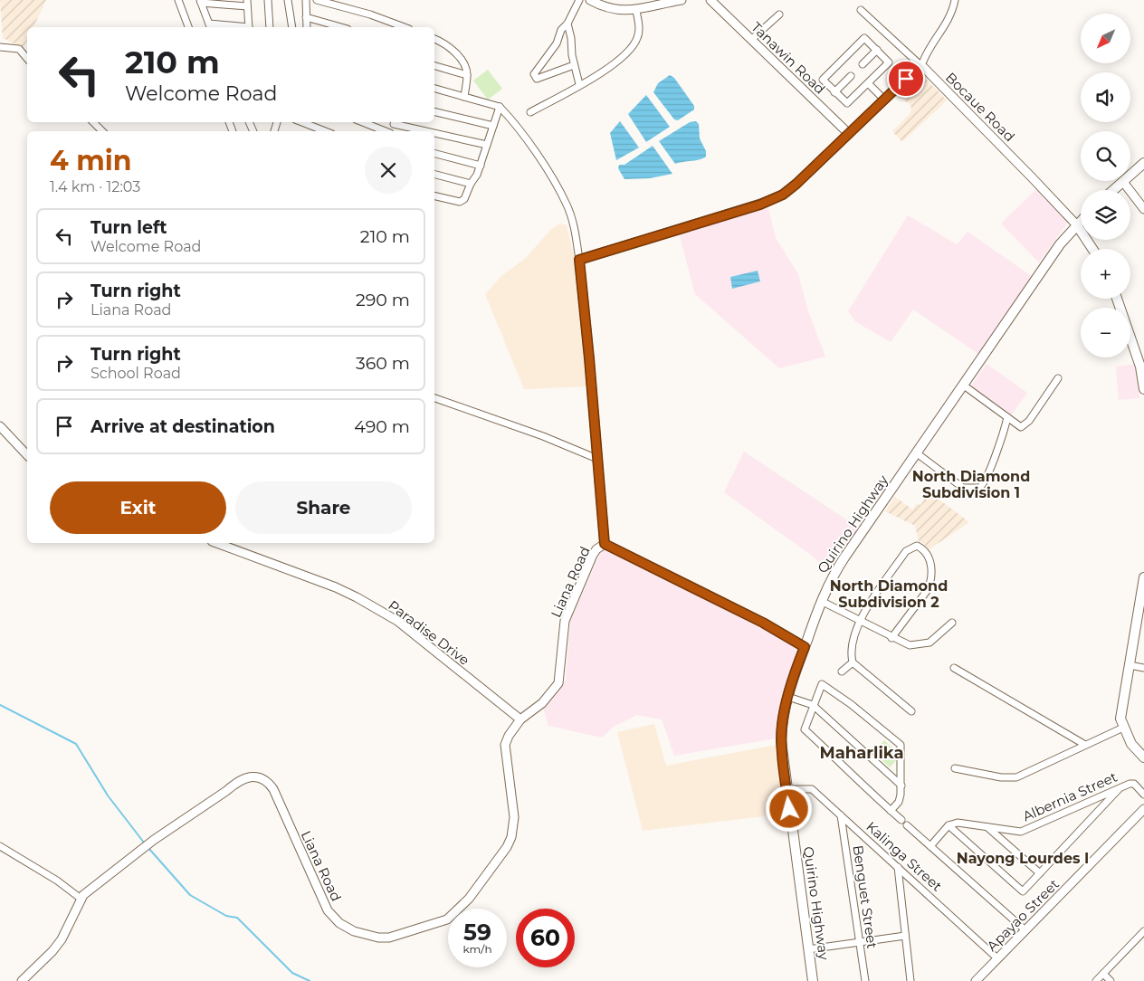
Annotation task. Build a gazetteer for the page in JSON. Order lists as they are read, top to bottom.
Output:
{
  "streets": {
    "main road": ["Quirino Highway"],
    "street": [
      "Tanawin Road",
      "Bocaue Road",
      "Liana Road",
      "Paradise Drive",
      "Albernia Street",
      "Kalinga Street",
      "Benguet Street",
      "Apayao Street"
    ]
  },
  "crossings": [
    ["Bocaue Road", "Quirino Highway"],
    ["Quirino Highway", "Kalinga Street"],
    ["Liana Road", "Paradise Drive"],
    ["Kalinga Street", "Benguet Street"],
    ["Kalinga Street", "Apayao Street"]
  ],
  "districts": [
    "North Diamond Subdivision 1",
    "North Diamond Subdivision 2",
    "Maharlika",
    "Nayong Lourdes I"
  ],
  "north": "bottom left",
  "page": {
    "map_buttons": ["+", "−"],
    "turn": ["210 m", "Welcome Road"],
    "heading": ["4 min", "1.4 km · 12:03"],
    "list": [
      {
        "name": "Turn left",
        "note": "Welcome Road",
        "value": "210 m"
      },
      {
        "name": "Turn right",
        "note": "Liana Road",
        "value": "290 m"
      },
      {
        "name": "Turn right",
        "note": "School Road",
        "value": "360 m"
      },
      {
        "name": "Arrive at destination",
        "value": "490 m"
      }
    ],
    "buttons": ["Exit", "Share"],
    "speed": "59 km/h",
    "limit": "60"
  }
}
